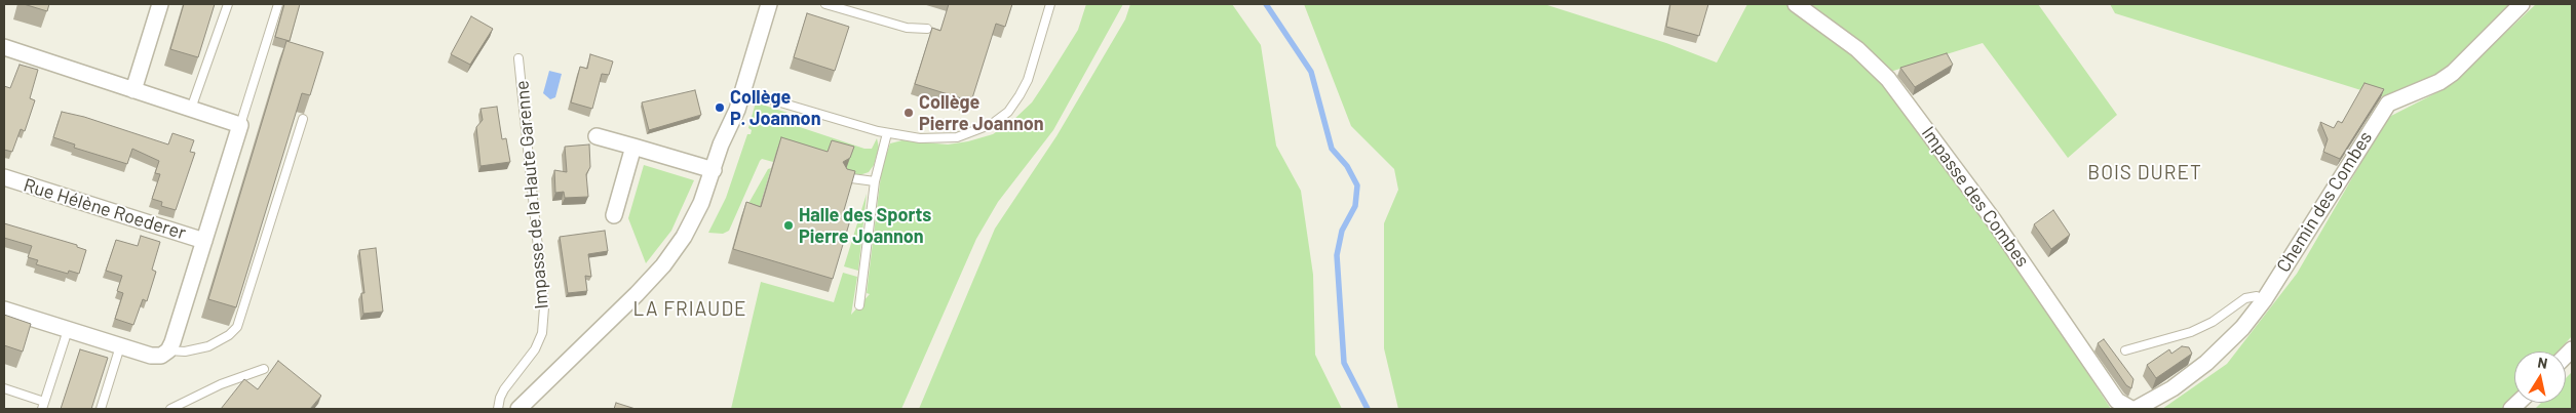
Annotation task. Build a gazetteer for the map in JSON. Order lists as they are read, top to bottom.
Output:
{
  "streets": {
    "street": ["Impasse des Combes", "Chemin des Combes", "Rue Hélène Roederer"],
    "lane": ["Impasse de la Haute Garenne"]
  },
  "districts": ["BOIS DURET", "LA FRIAUDE"],
  "places": ["Collège P. Joannon", "Collège Pierre Joannon", "Halle des Sports Pierre Joannon"],
  "north": "top"
}
